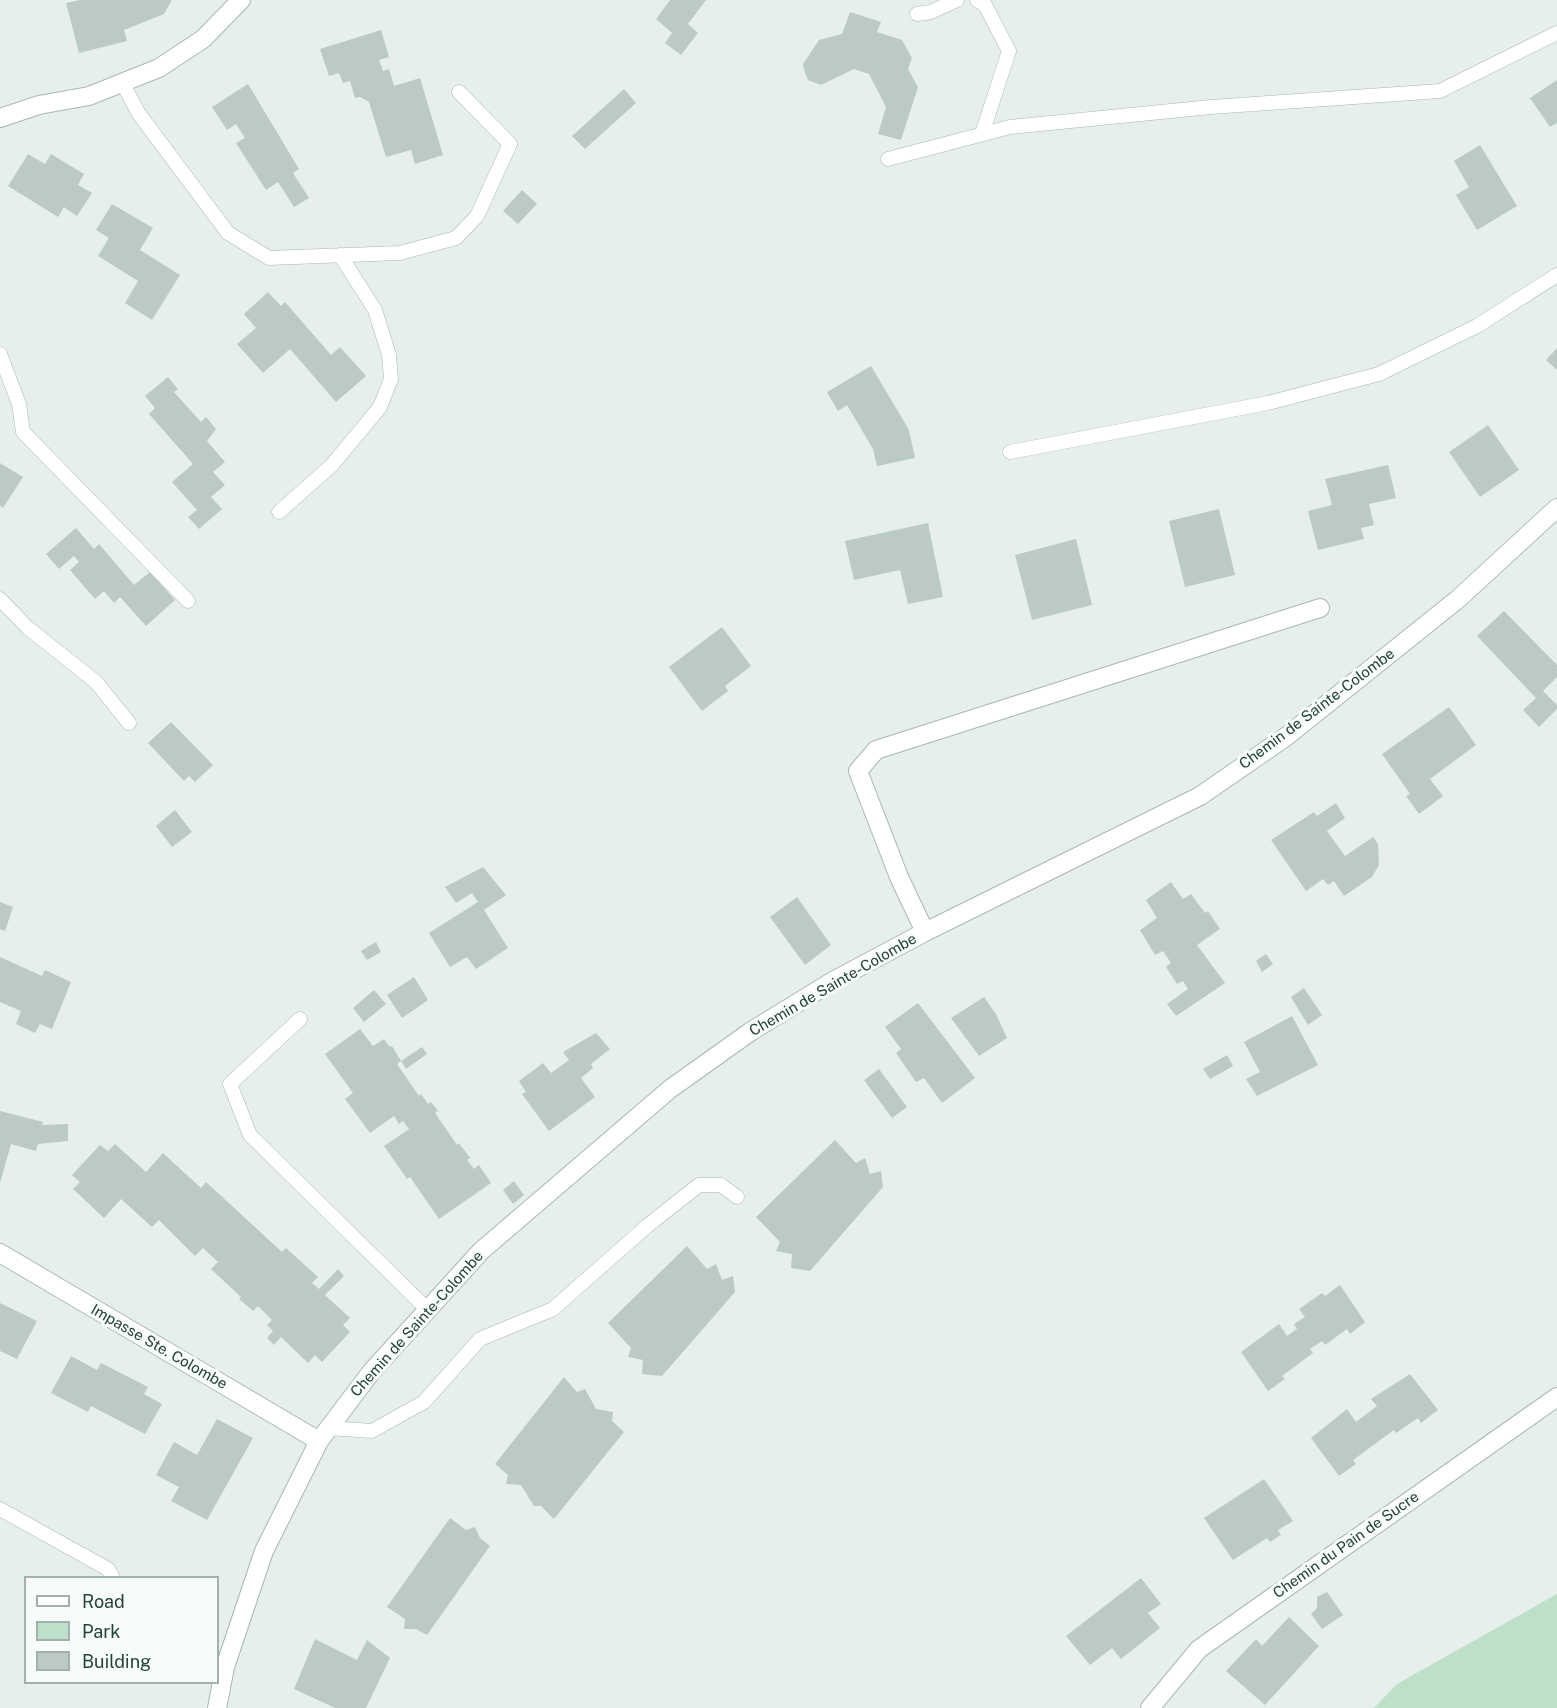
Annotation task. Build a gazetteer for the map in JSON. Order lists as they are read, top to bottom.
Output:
{
  "streets": {
    "street": ["Chemin de Sainte-Colombe", "Impasse Ste. Colombe", "Chemin du Pain de Sucre"]
  },
  "crossings": [
    ["Chemin de Sainte-Colombe", "Impasse Ste. Colombe"]
  ],
  "legend": ["Road", "Park", "Building"]
}
